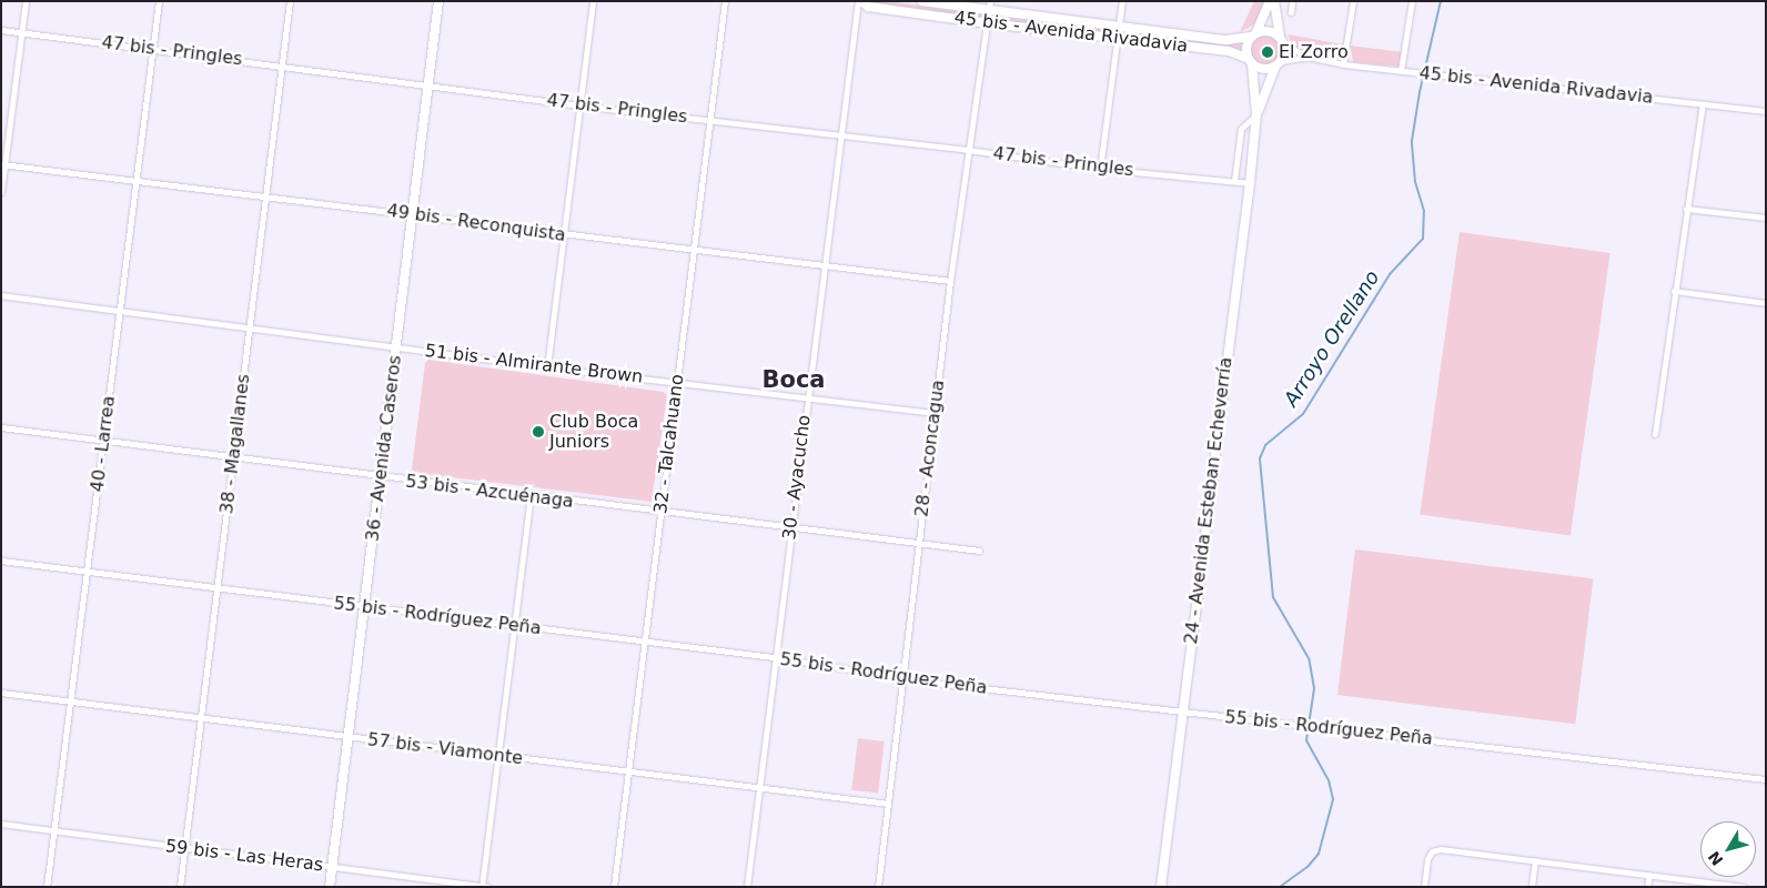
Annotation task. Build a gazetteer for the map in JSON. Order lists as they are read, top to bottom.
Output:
{
  "streets": {
    "main road": ["45 bis - Avenida Rivadavia", "36 - Avenida Caseros", "24 - Avenida Esteban Echeverría"],
    "street": [
      "47 bis - Pringles",
      "49 bis - Reconquista",
      "51 bis - Almirante Brown",
      "40 - Larrea",
      "38 - Magallanes",
      "32 - Talcahuano",
      "28 - Aconcagua",
      "30 - Ayacucho",
      "53 bis - Azcuénaga",
      "55 bis - Rodríguez Peña",
      "57 bis - Viamonte",
      "59 bis - Las Heras"
    ]
  },
  "crossings": [
    ["45 bis - Avenida Rivadavia", "28 - Aconcagua"],
    ["45 bis - Avenida Rivadavia", "30 - Ayacucho"],
    ["45 bis - Avenida Rivadavia", "24 - Avenida Esteban Echeverría"],
    ["47 bis - Pringles", "40 - Larrea"],
    ["47 bis - Pringles", "38 - Magallanes"],
    ["47 bis - Pringles", "32 - Talcahuano"],
    ["47 bis - Pringles", "36 - Avenida Caseros"],
    ["47 bis - Pringles", "28 - Aconcagua"],
    ["47 bis - Pringles", "30 - Ayacucho"],
    ["47 bis - Pringles", "24 - Avenida Esteban Echeverría"],
    ["49 bis - Reconquista", "40 - Larrea"],
    ["49 bis - Reconquista", "38 - Magallanes"],
    ["49 bis - Reconquista", "32 - Talcahuano"],
    ["49 bis - Reconquista", "36 - Avenida Caseros"],
    ["49 bis - Reconquista", "28 - Aconcagua"],
    ["49 bis - Reconquista", "30 - Ayacucho"],
    ["51 bis - Almirante Brown", "40 - Larrea"],
    ["51 bis - Almirante Brown", "38 - Magallanes"],
    ["51 bis - Almirante Brown", "32 - Talcahuano"],
    ["51 bis - Almirante Brown", "36 - Avenida Caseros"],
    ["51 bis - Almirante Brown", "28 - Aconcagua"],
    ["51 bis - Almirante Brown", "30 - Ayacucho"],
    ["40 - Larrea", "53 bis - Azcuénaga"],
    ["40 - Larrea", "55 bis - Rodríguez Peña"],
    ["40 - Larrea", "57 bis - Viamonte"],
    ["40 - Larrea", "59 bis - Las Heras"],
    ["38 - Magallanes", "53 bis - Azcuénaga"],
    ["38 - Magallanes", "55 bis - Rodríguez Peña"],
    ["38 - Magallanes", "57 bis - Viamonte"],
    ["38 - Magallanes", "59 bis - Las Heras"],
    ["32 - Talcahuano", "53 bis - Azcuénaga"],
    ["32 - Talcahuano", "55 bis - Rodríguez Peña"],
    ["32 - Talcahuano", "57 bis - Viamonte"],
    ["36 - Avenida Caseros", "53 bis - Azcuénaga"],
    ["36 - Avenida Caseros", "55 bis - Rodríguez Peña"],
    ["36 - Avenida Caseros", "57 bis - Viamonte"],
    ["36 - Avenida Caseros", "59 bis - Las Heras"],
    ["28 - Aconcagua", "53 bis - Azcuénaga"],
    ["28 - Aconcagua", "55 bis - Rodríguez Peña"],
    ["28 - Aconcagua", "57 bis - Viamonte"],
    ["30 - Ayacucho", "53 bis - Azcuénaga"],
    ["30 - Ayacucho", "55 bis - Rodríguez Peña"],
    ["30 - Ayacucho", "57 bis - Viamonte"],
    ["24 - Avenida Esteban Echeverría", "55 bis - Rodríguez Peña"]
  ],
  "districts": ["Boca"],
  "water": ["Arroyo Orellano"],
  "places": ["El Zorro", "Club Boca Juniors"],
  "north": "bottom left"
}
